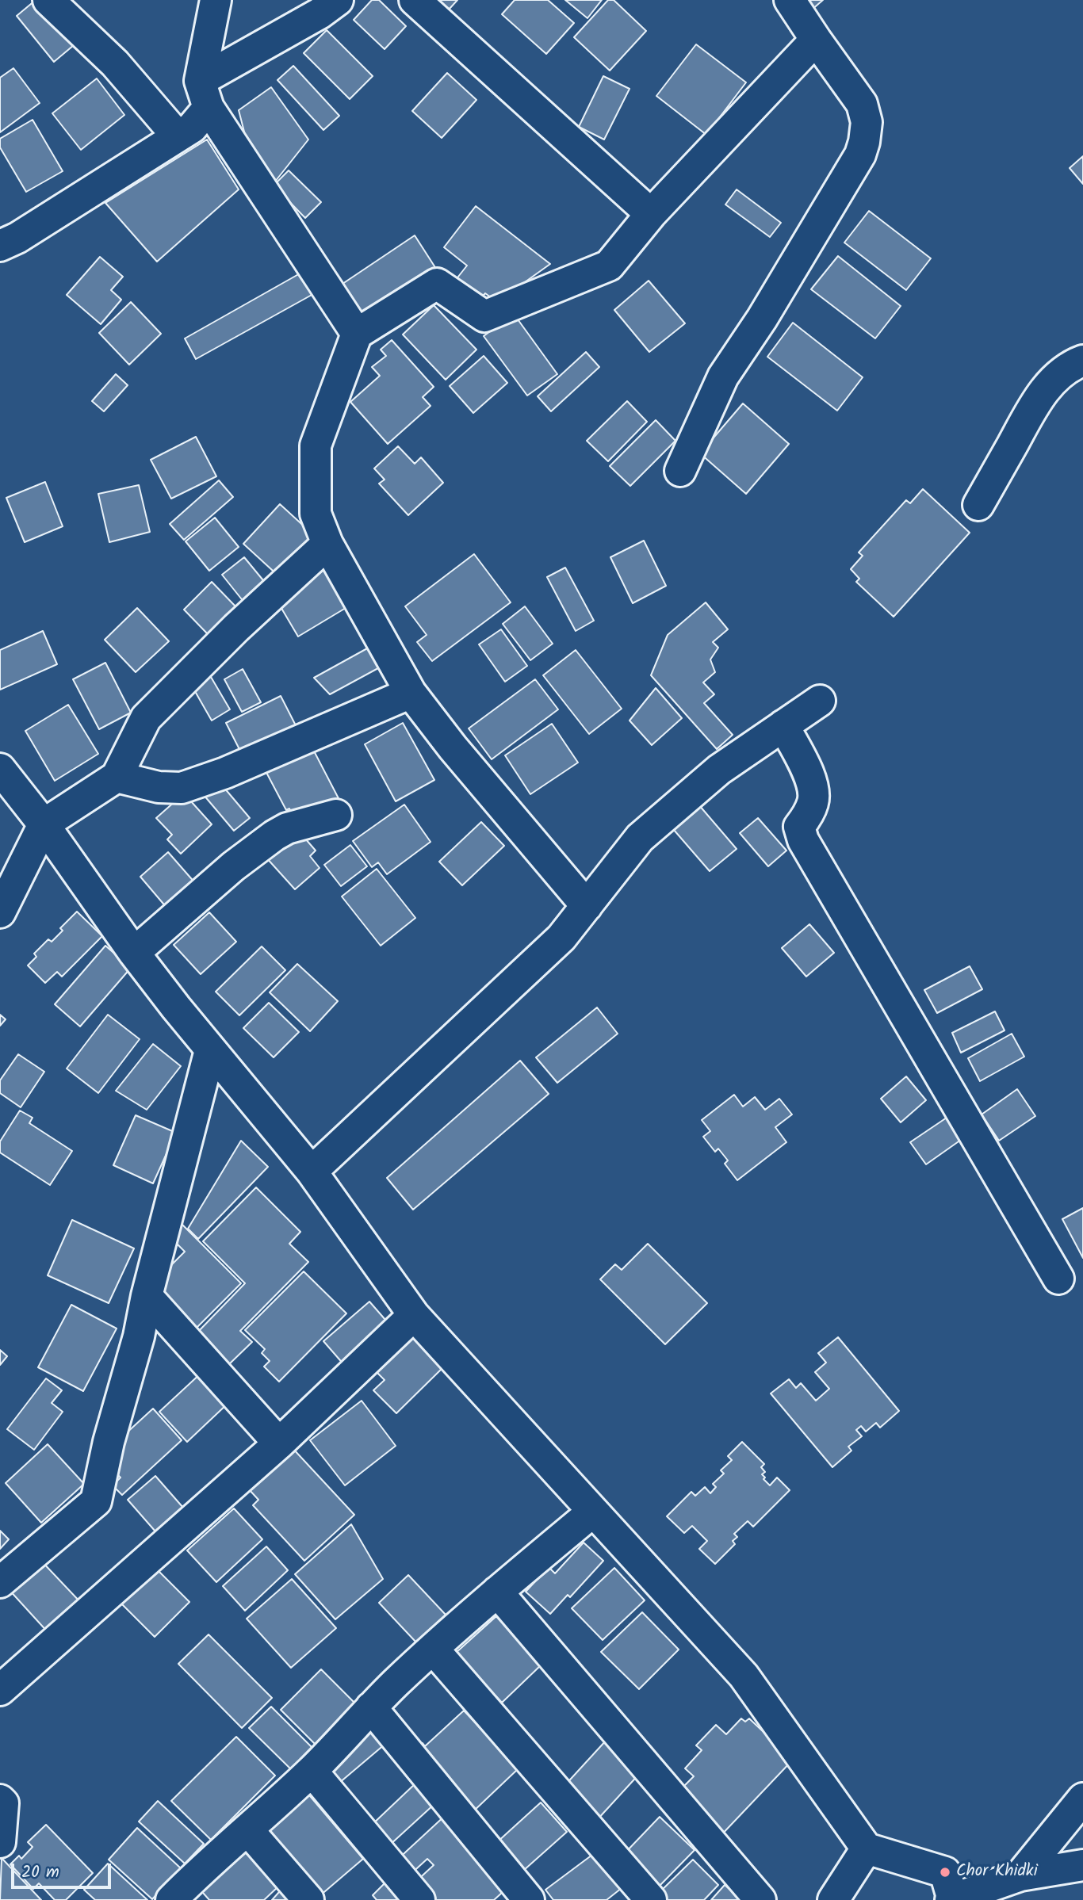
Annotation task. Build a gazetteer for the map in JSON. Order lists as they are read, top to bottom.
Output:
{
  "places": ["Chor Khidki"],
  "scale_bar": "20 m"
}
